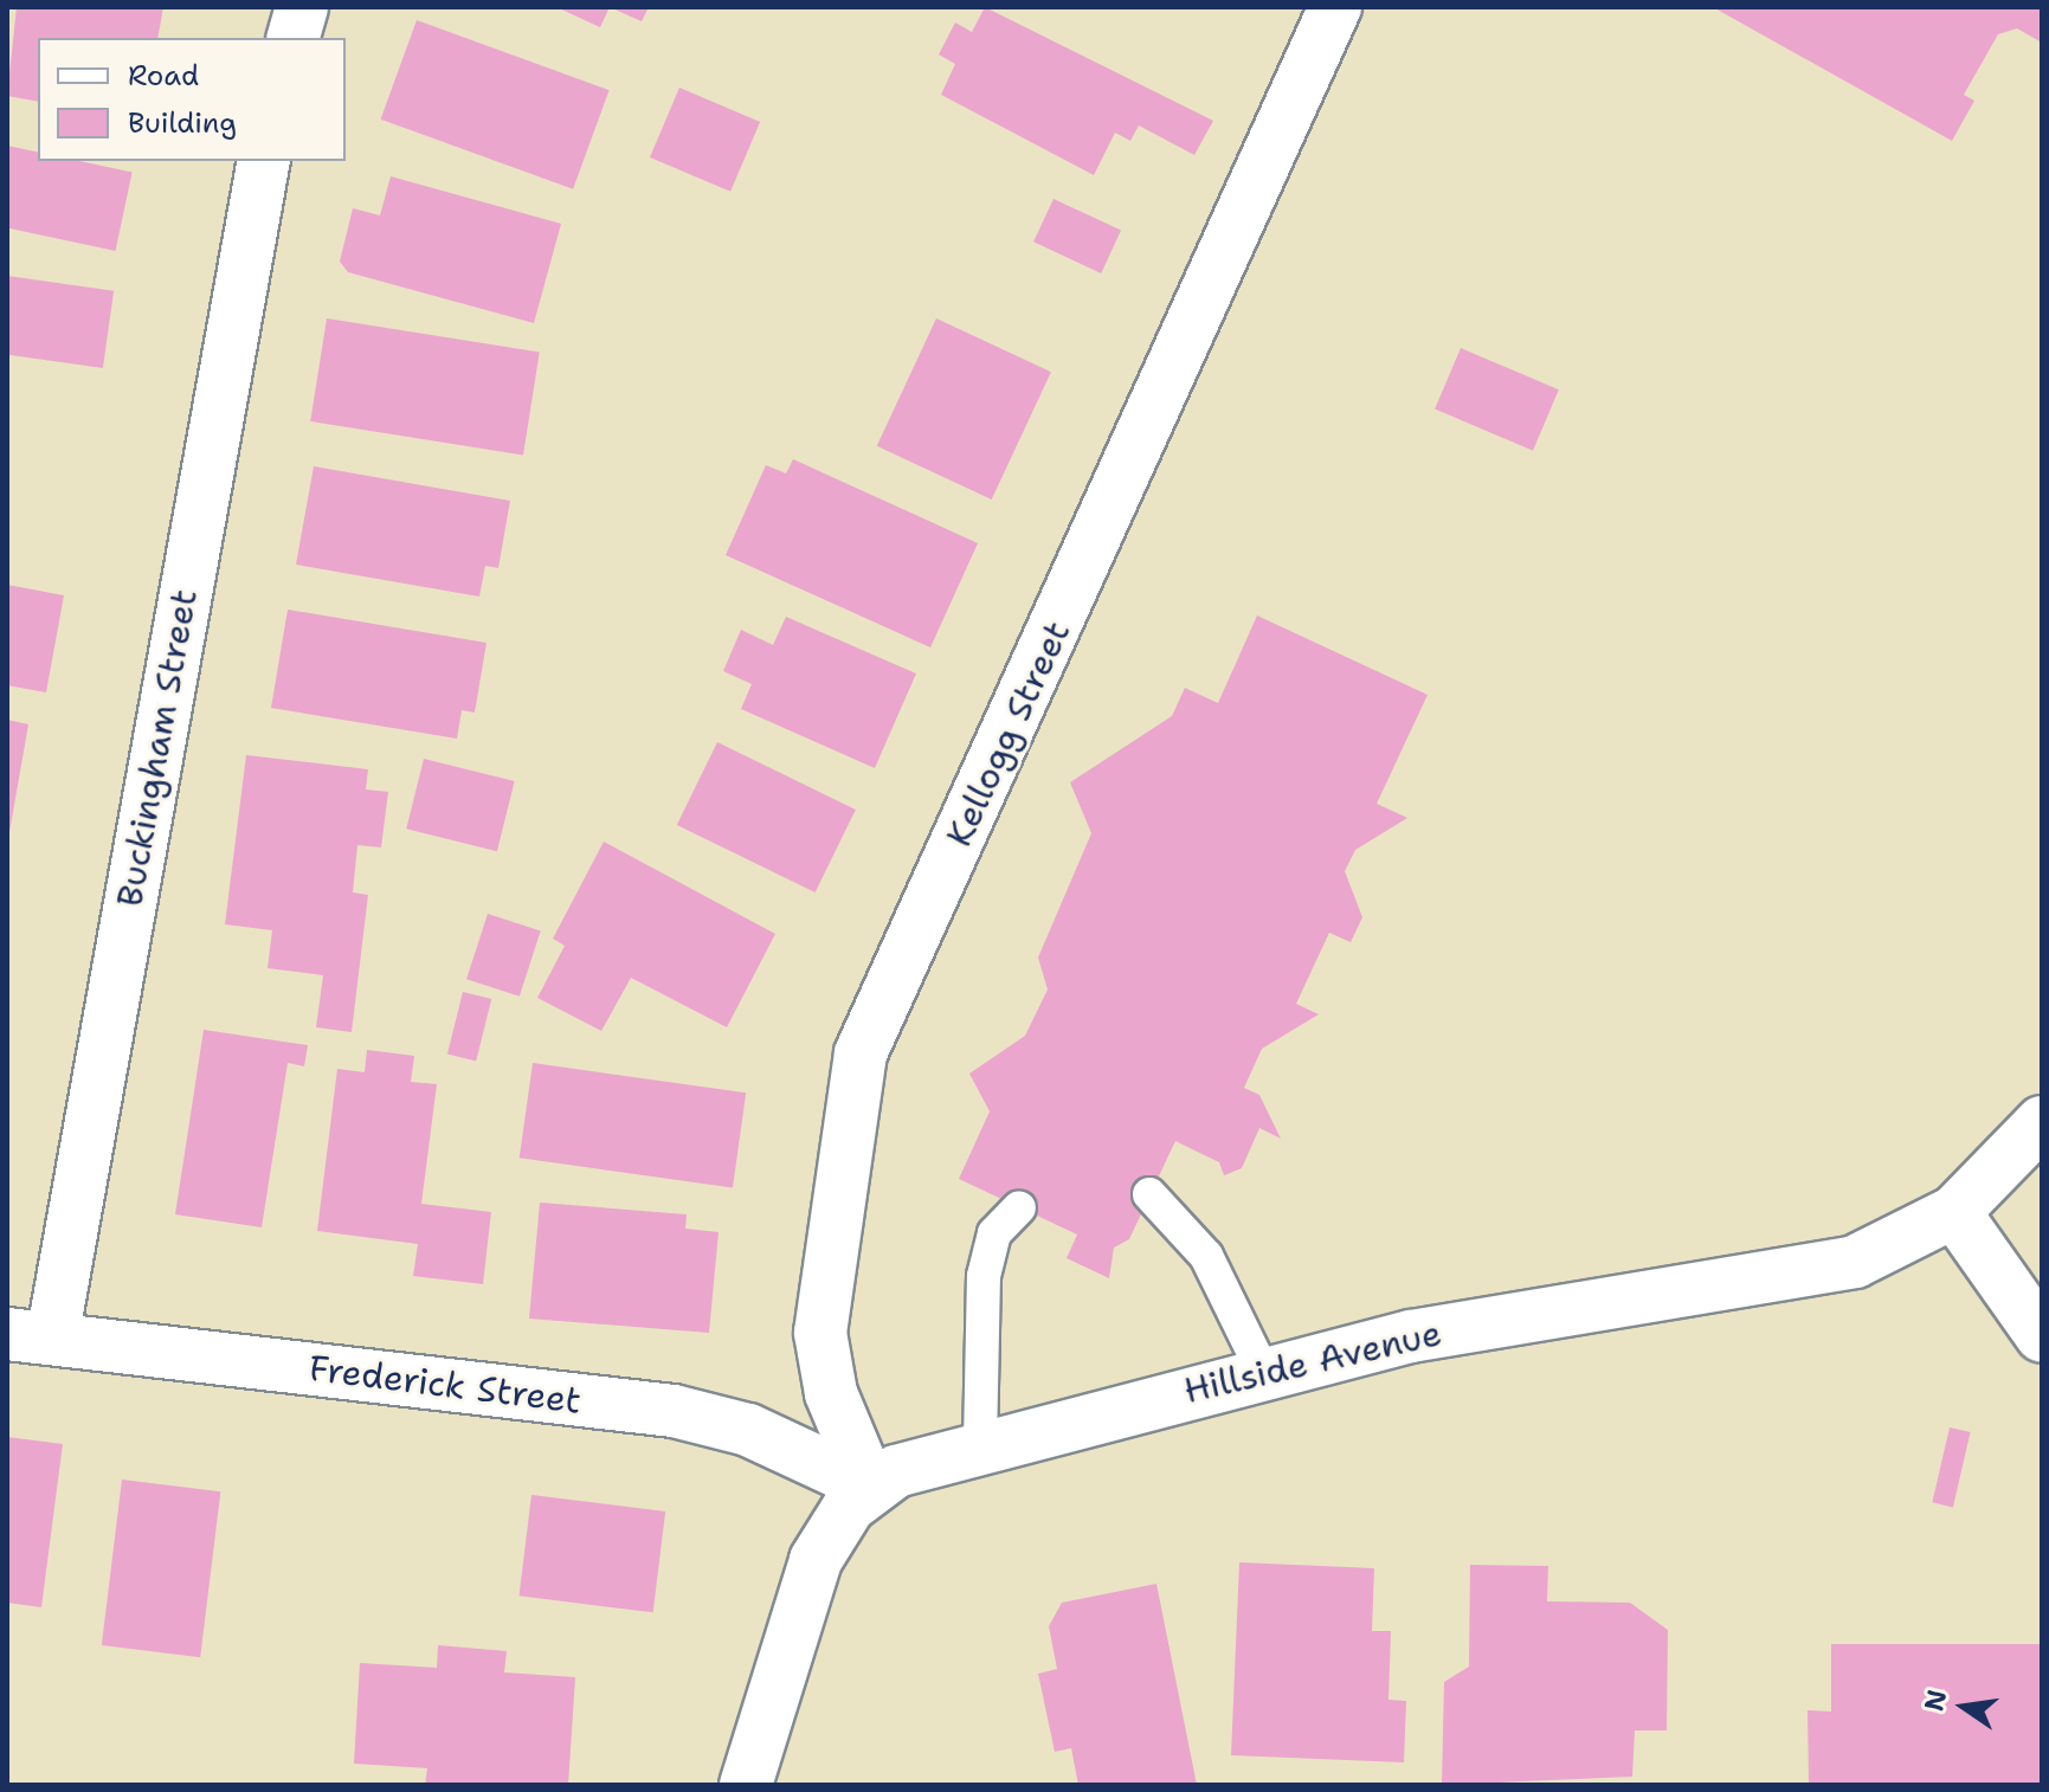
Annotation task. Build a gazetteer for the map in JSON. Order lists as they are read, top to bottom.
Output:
{
  "streets": {
    "street": [
      "Kellogg Street",
      "Buckingham Street",
      "Hillside Avenue",
      "Frederick Street"
    ]
  },
  "crossings": [
    ["Kellogg Street", "Hillside Avenue"],
    ["Kellogg Street", "Frederick Street"],
    ["Buckingham Street", "Frederick Street"],
    ["Hillside Avenue", "Frederick Street"]
  ],
  "legend": ["Road", "Building"],
  "north": "left"
}
